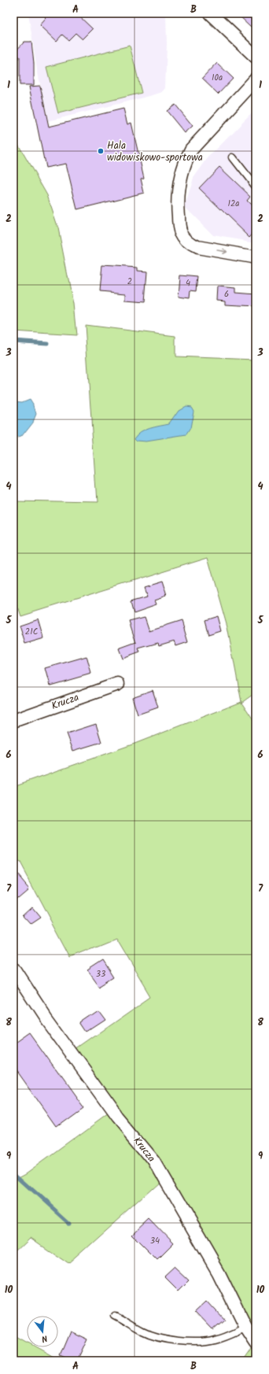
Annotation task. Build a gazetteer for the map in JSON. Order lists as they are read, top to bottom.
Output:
{
  "streets": {
    "street": ["Krucza"]
  },
  "places": ["Hala widowiskowo-sportowa"],
  "house_numbers": [
    "10a",
    "12a",
    "2",
    "4",
    "6",
    "21C",
    "33",
    "34"
  ],
  "north": "bottom",
  "grid": {
    "columns": ["A", "B"],
    "rows": [
      "1",
      "2",
      "3",
      "4",
      "5",
      "6",
      "7",
      "8",
      "9",
      "10"
    ]
  }
}
